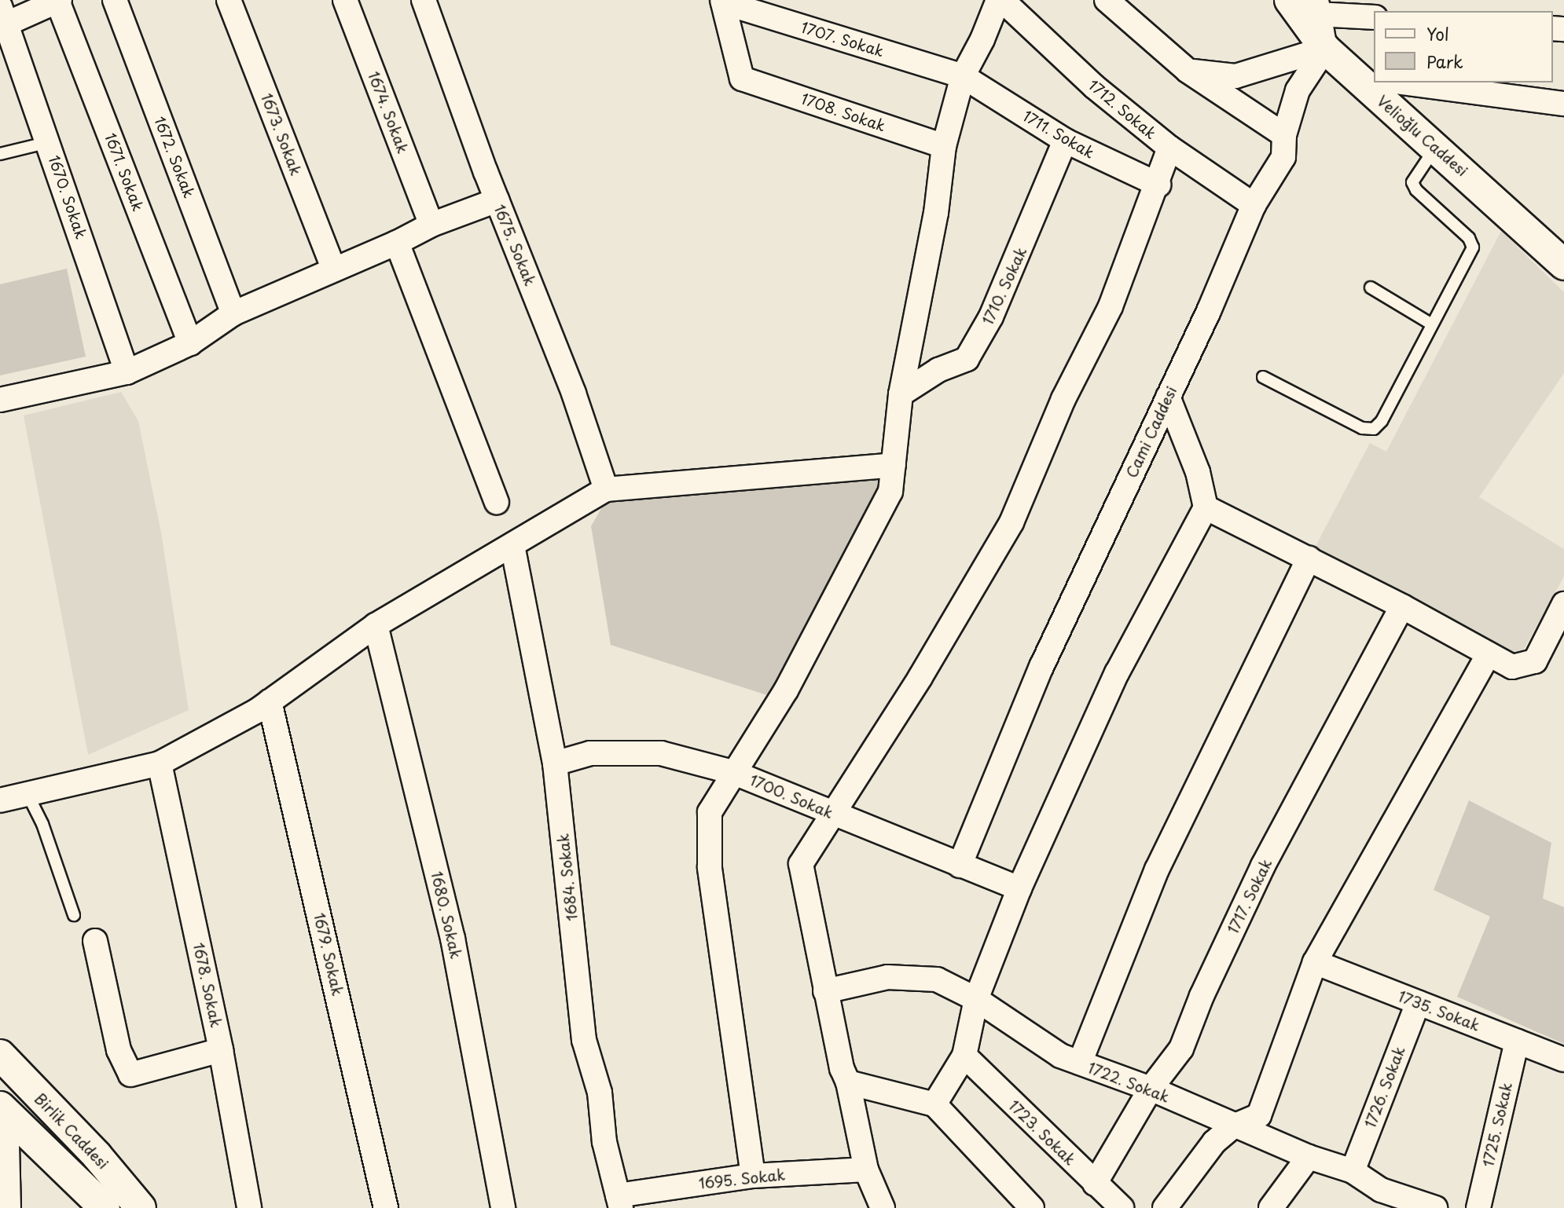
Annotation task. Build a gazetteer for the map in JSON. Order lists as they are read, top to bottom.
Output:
{
  "streets": {
    "main road": ["Velioğlu Caddesi", "Birlik Caddesi"],
    "street": [
      "1707. Sokak",
      "1712. Sokak",
      "1674. Sokak",
      "1708. Sokak",
      "1673. Sokak",
      "1711. Sokak",
      "1672. Sokak",
      "1671. Sokak",
      "1670. Sokak",
      "1675. Sokak",
      "1710. Sokak",
      "Cami Caddesi",
      "1700. Sokak",
      "1684. Sokak",
      "1717. Sokak",
      "1680. Sokak",
      "1679. Sokak",
      "1678. Sokak",
      "1735. Sokak",
      "1722. Sokak",
      "1726. Sokak",
      "1725. Sokak",
      "1723. Sokak",
      "1695. Sokak"
    ]
  },
  "crossings": [
    ["1707. Sokak", "1708. Sokak"],
    ["1707. Sokak", "1711. Sokak"],
    ["1712. Sokak", "Cami Caddesi"],
    ["1711. Sokak", "1710. Sokak"],
    ["Velioğlu Caddesi", "Cami Caddesi"],
    ["Cami Caddesi", "1700. Sokak"],
    ["1700. Sokak", "1684. Sokak"],
    ["1684. Sokak", "1695. Sokak"],
    ["1717. Sokak", "1722. Sokak"],
    ["1717. Sokak", "1723. Sokak"],
    ["1735. Sokak", "1726. Sokak"],
    ["1735. Sokak", "1725. Sokak"],
    ["1722. Sokak", "1726. Sokak"],
    ["1722. Sokak", "1723. Sokak"]
  ],
  "legend": ["Yol", "Park"]
}
